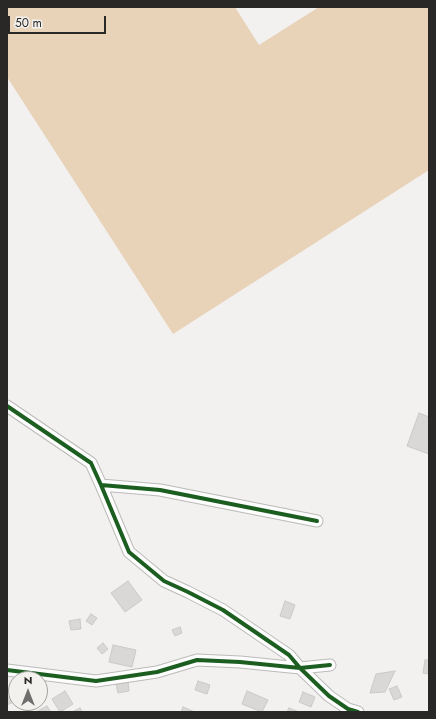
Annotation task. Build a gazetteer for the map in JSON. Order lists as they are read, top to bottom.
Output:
{
  "scale_bar": "50 m",
  "north": "top"
}
